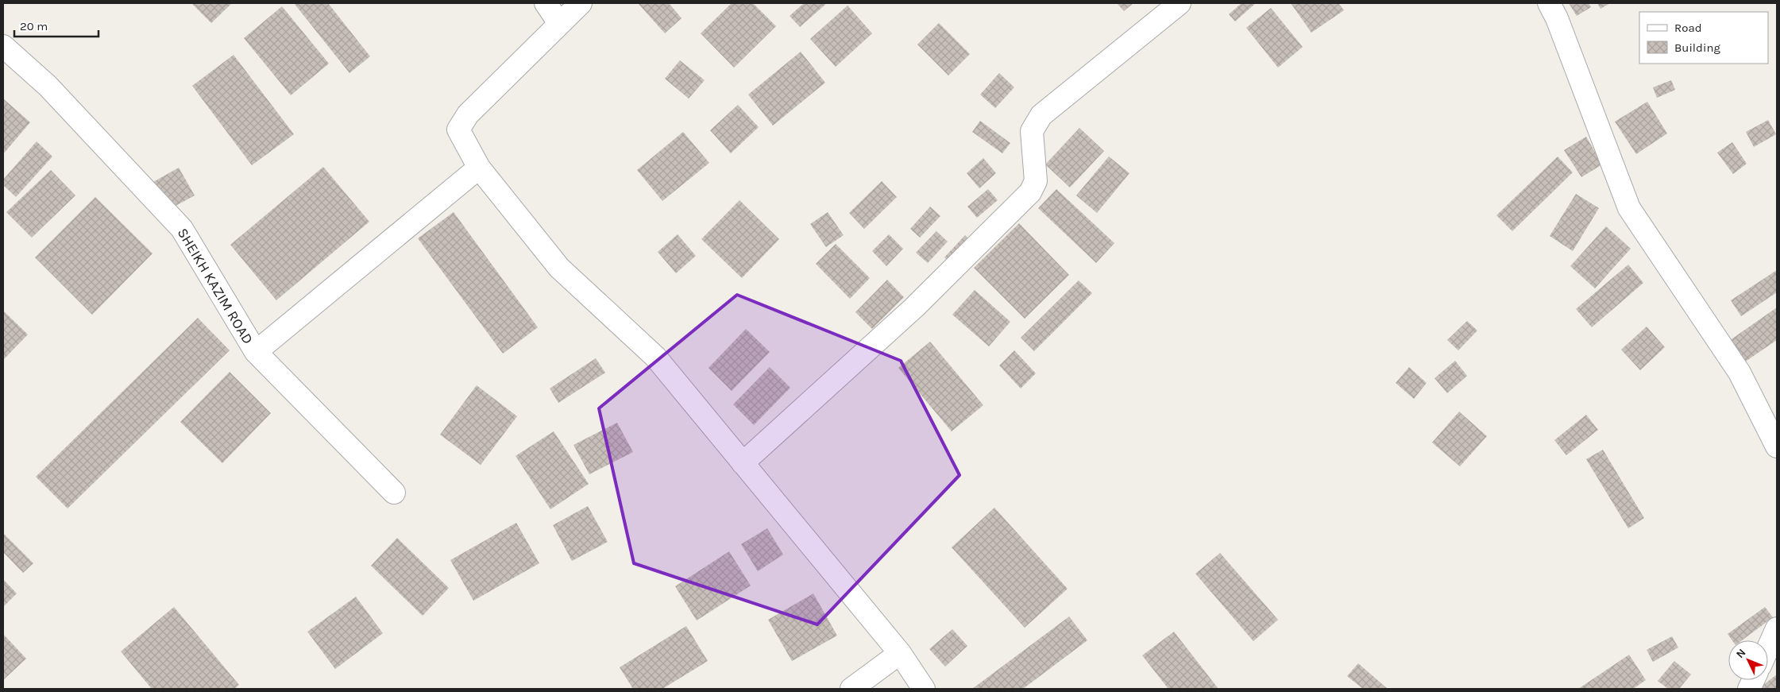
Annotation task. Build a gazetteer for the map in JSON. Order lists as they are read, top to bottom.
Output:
{
  "streets": {
    "street": ["SHEIKH KAZIM ROAD"]
  },
  "legend": ["Road", "Building"],
  "scale_bar": "20 m",
  "north": "top left"
}
